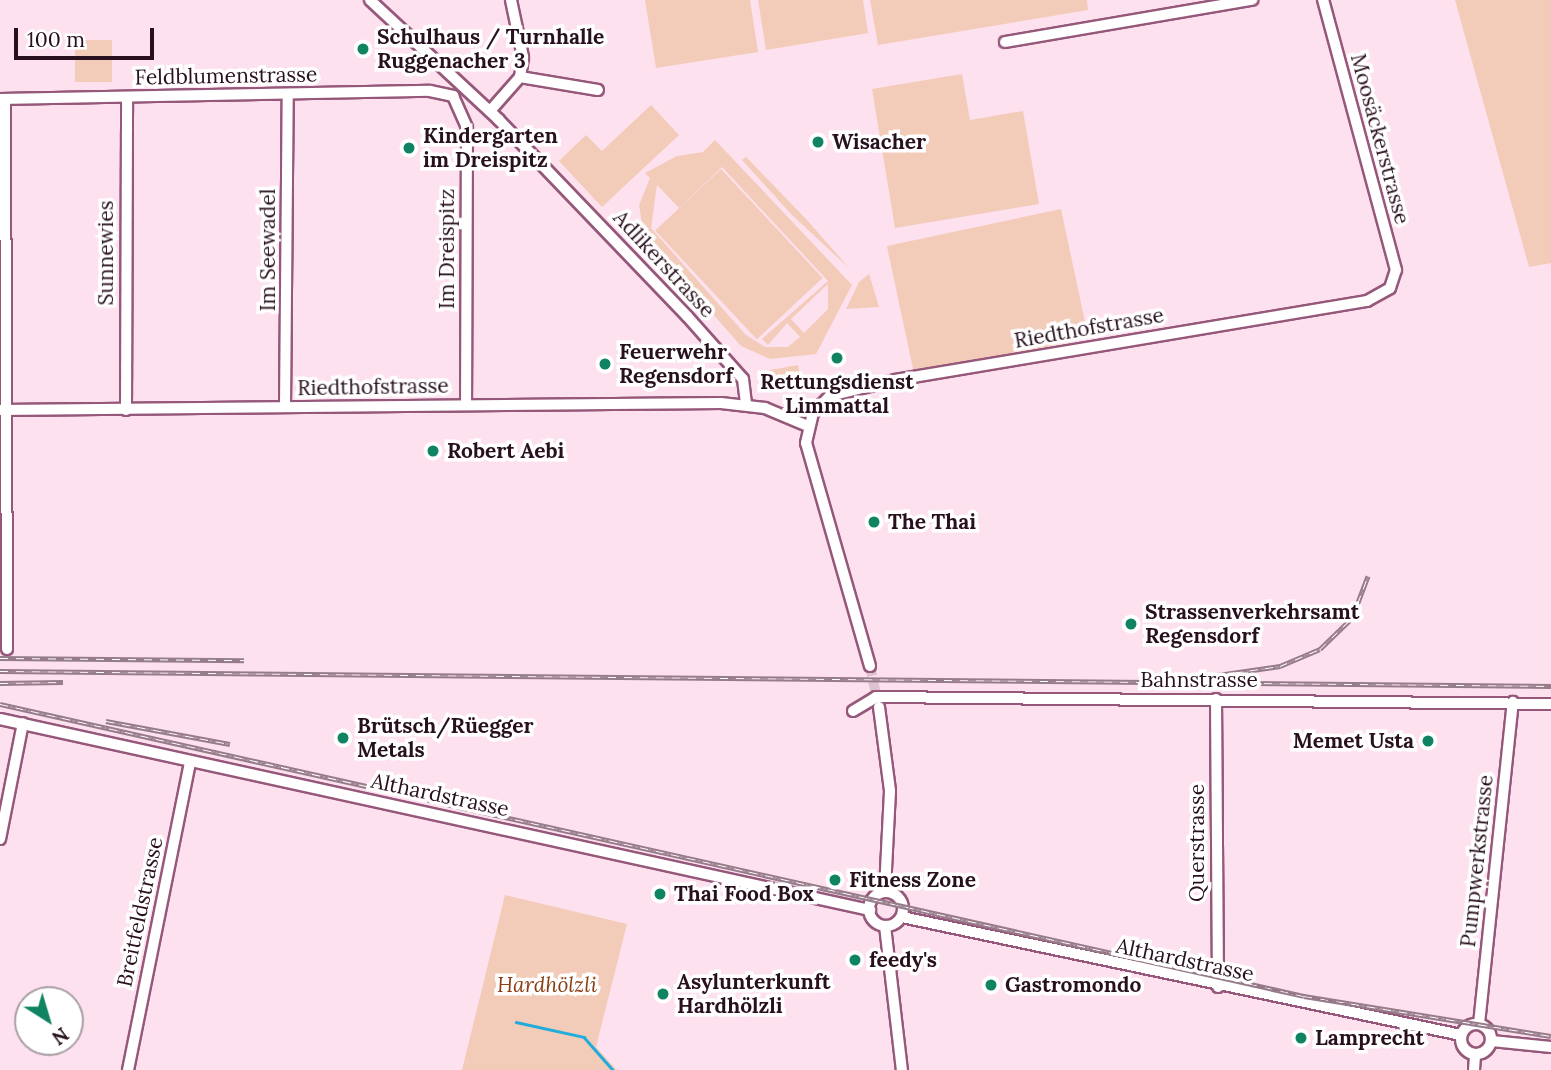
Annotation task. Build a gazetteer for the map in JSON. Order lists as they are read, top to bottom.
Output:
{
  "streets": {
    "street": [
      "Feldblumenstrasse",
      "Moosäckerstrasse",
      "Im Dreispitz",
      "Im Seewadel",
      "Sunnewies",
      "Adlikerstrasse",
      "Riedthofstrasse",
      "Bahnstrasse",
      "Althardstrasse",
      "Querstrasse",
      "Pumpwerkstrasse",
      "Breitfeldstrasse"
    ]
  },
  "crossings": [
    ["Feldblumenstrasse", "Im Dreispitz"],
    ["Feldblumenstrasse", "Im Seewadel"],
    ["Feldblumenstrasse", "Sunnewies"],
    ["Moosäckerstrasse", "Riedthofstrasse"],
    ["Im Dreispitz", "Riedthofstrasse"],
    ["Im Seewadel", "Riedthofstrasse"],
    ["Sunnewies", "Riedthofstrasse"],
    ["Adlikerstrasse", "Riedthofstrasse"],
    ["Bahnstrasse", "Querstrasse"],
    ["Bahnstrasse", "Pumpwerkstrasse"],
    ["Althardstrasse", "Querstrasse"],
    ["Althardstrasse", "Breitfeldstrasse"]
  ],
  "parks": ["Hardhölzli"],
  "places": [
    "Schulhaus / Turnhalle Ruggenacher 3",
    "Wisacher",
    "Kindergarten im Dreispitz",
    "Rettungsdienst Limmattal",
    "Feuerwehr Regensdorf",
    "Robert Aebi",
    "The Thai",
    "Strassenverkehrsamt Regensdorf",
    "Brütsch/Rüegger Metals",
    "Memet Usta",
    "Fitness Zone",
    "Thai Food Box",
    "feedy's",
    "Gastromondo",
    "Asylunterkunft Hardhölzli",
    "Lamprecht"
  ],
  "scale_bar": "100 m",
  "north": "bottom right"
}
